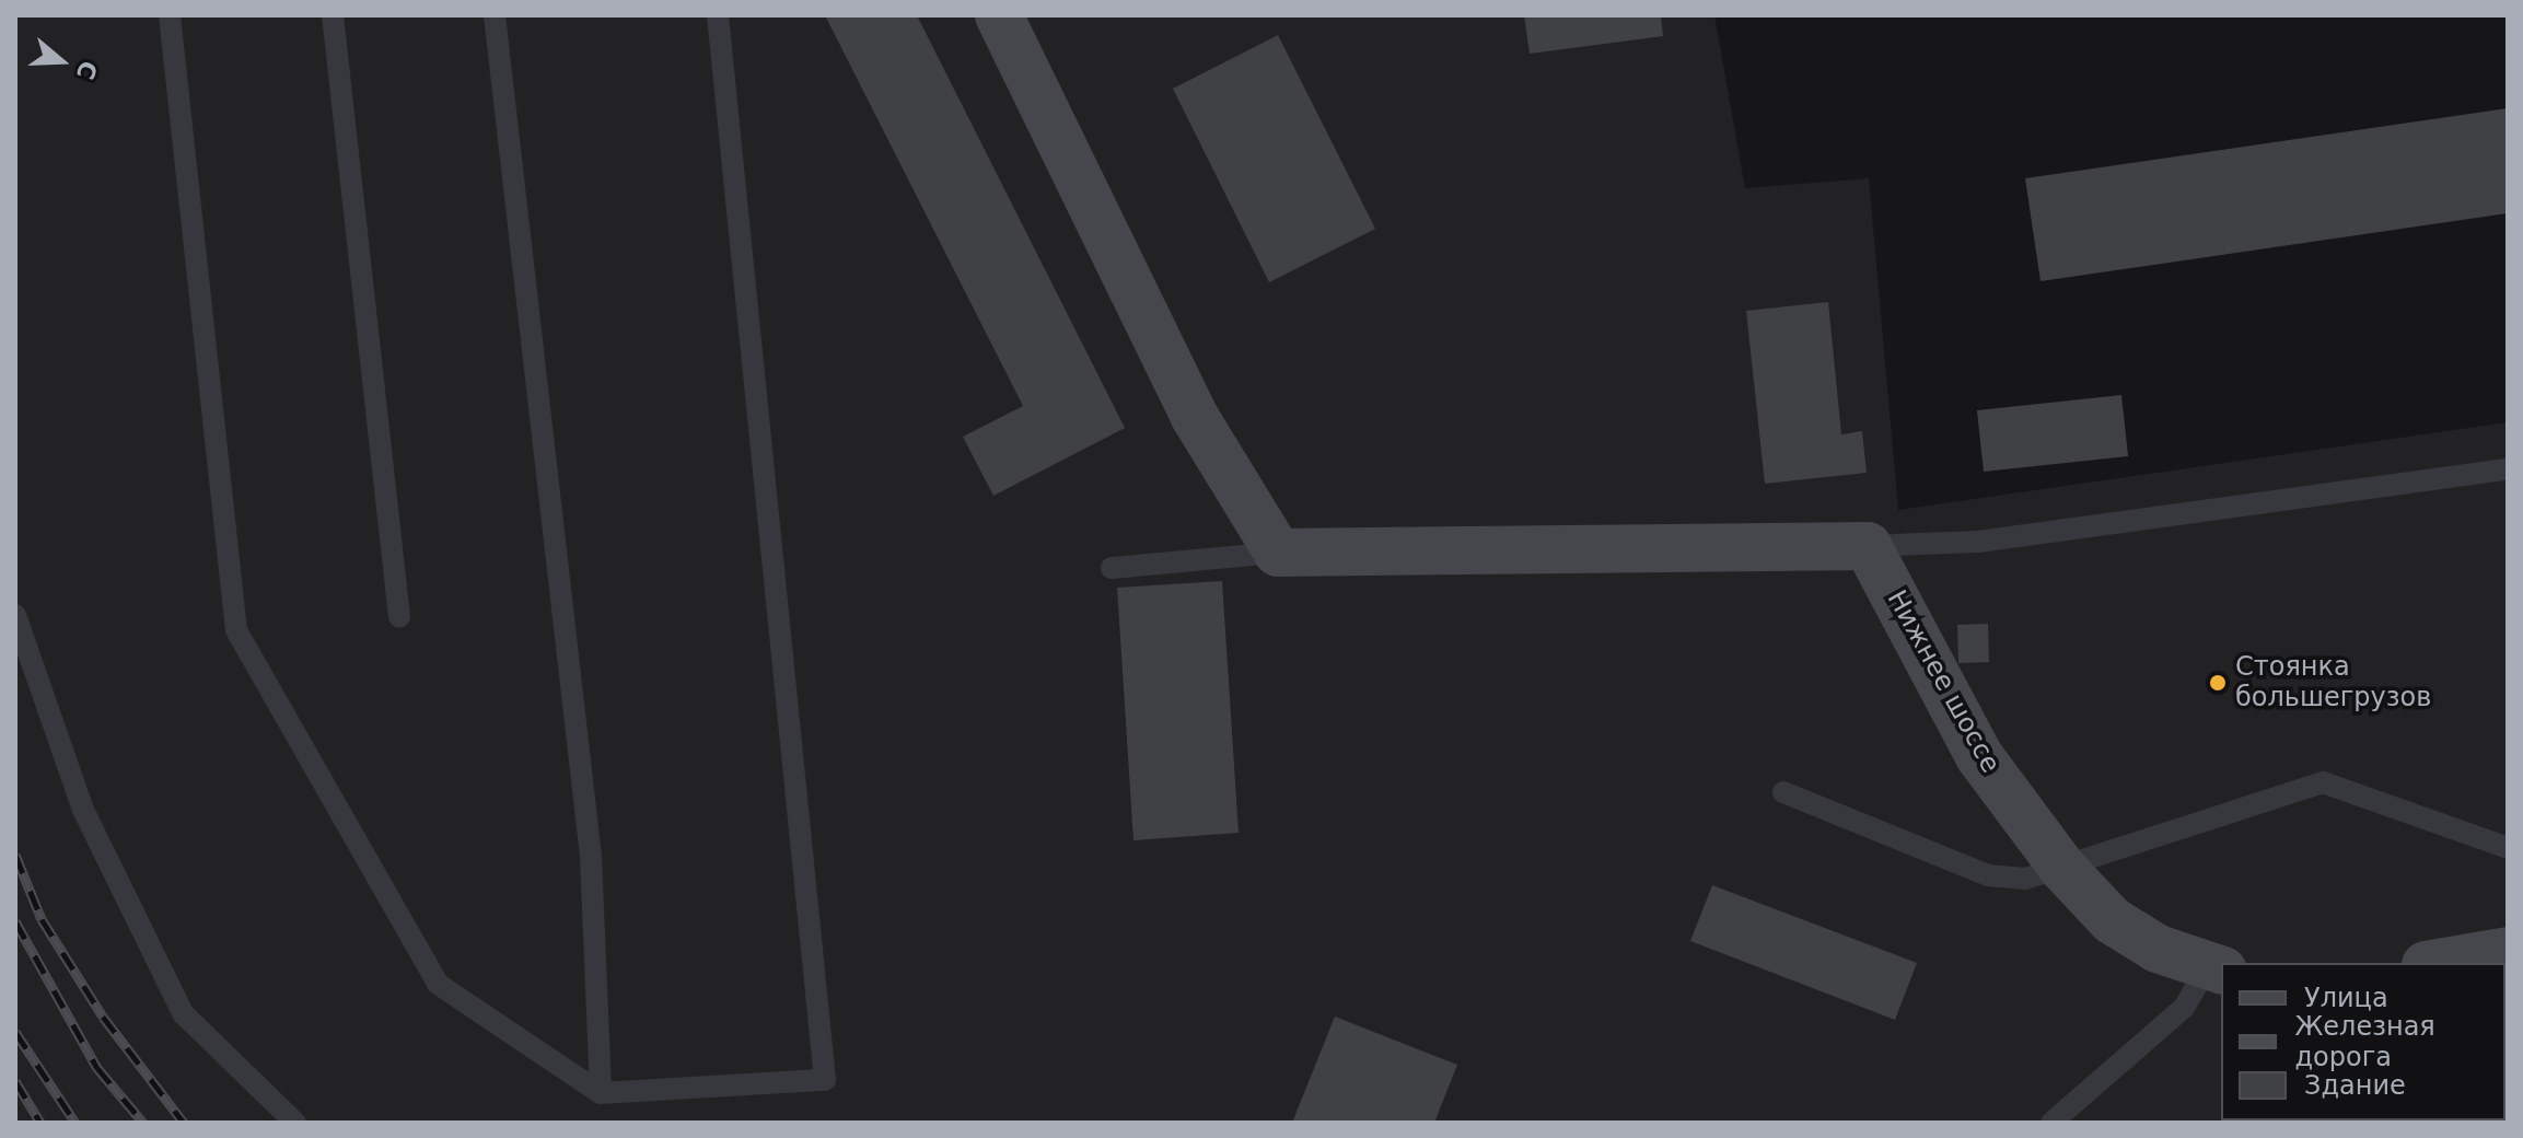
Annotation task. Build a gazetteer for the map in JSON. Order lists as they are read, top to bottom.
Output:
{
  "streets": {
    "main road": ["Нижнее шоссе"]
  },
  "places": ["Стоянка большегрузов"],
  "legend": ["Улица", "Железная дорога", "Здание"],
  "north": "right"
}
